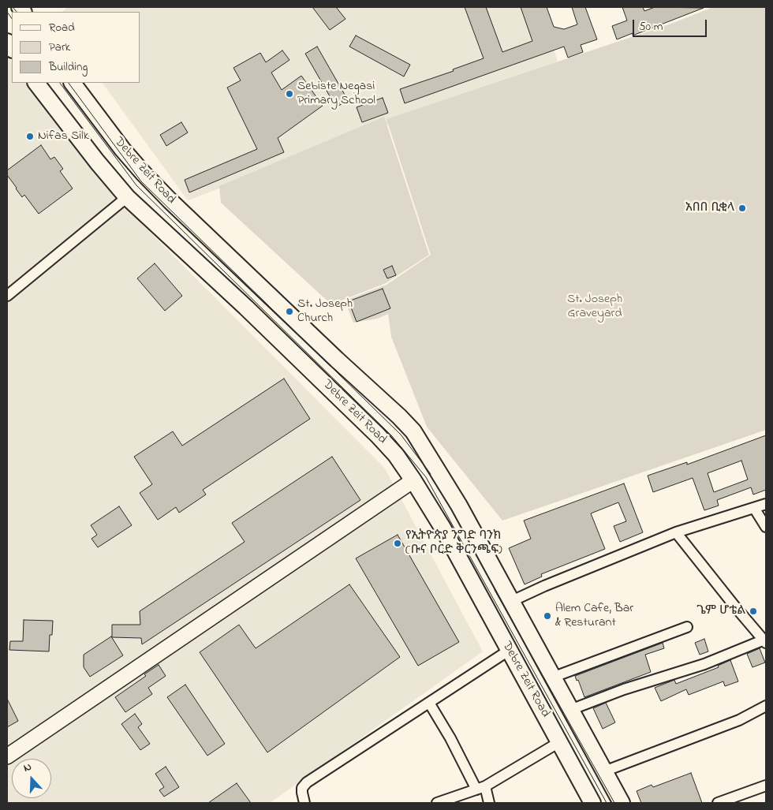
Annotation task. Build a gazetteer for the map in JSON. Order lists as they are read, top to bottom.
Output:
{
  "streets": {
    "main road": ["Debre Zeit Road"]
  },
  "parks": ["St. Joseph Graveyard"],
  "places": [
    "Sebiste Negasi Primary School",
    "Nifas Silk",
    "አበበ ቢቂላ",
    "St. Joseph Church",
    "የኢትዮጵያ ንግድ ባንክ (ቡና ቦርድ ቅርንጫፍ)",
    "ጌም ሆቴል",
    "Alem Cafe, Bar & Resturant"
  ],
  "legend": ["Road", "Park", "Building"],
  "scale_bar": "50 m",
  "north": "top"
}
